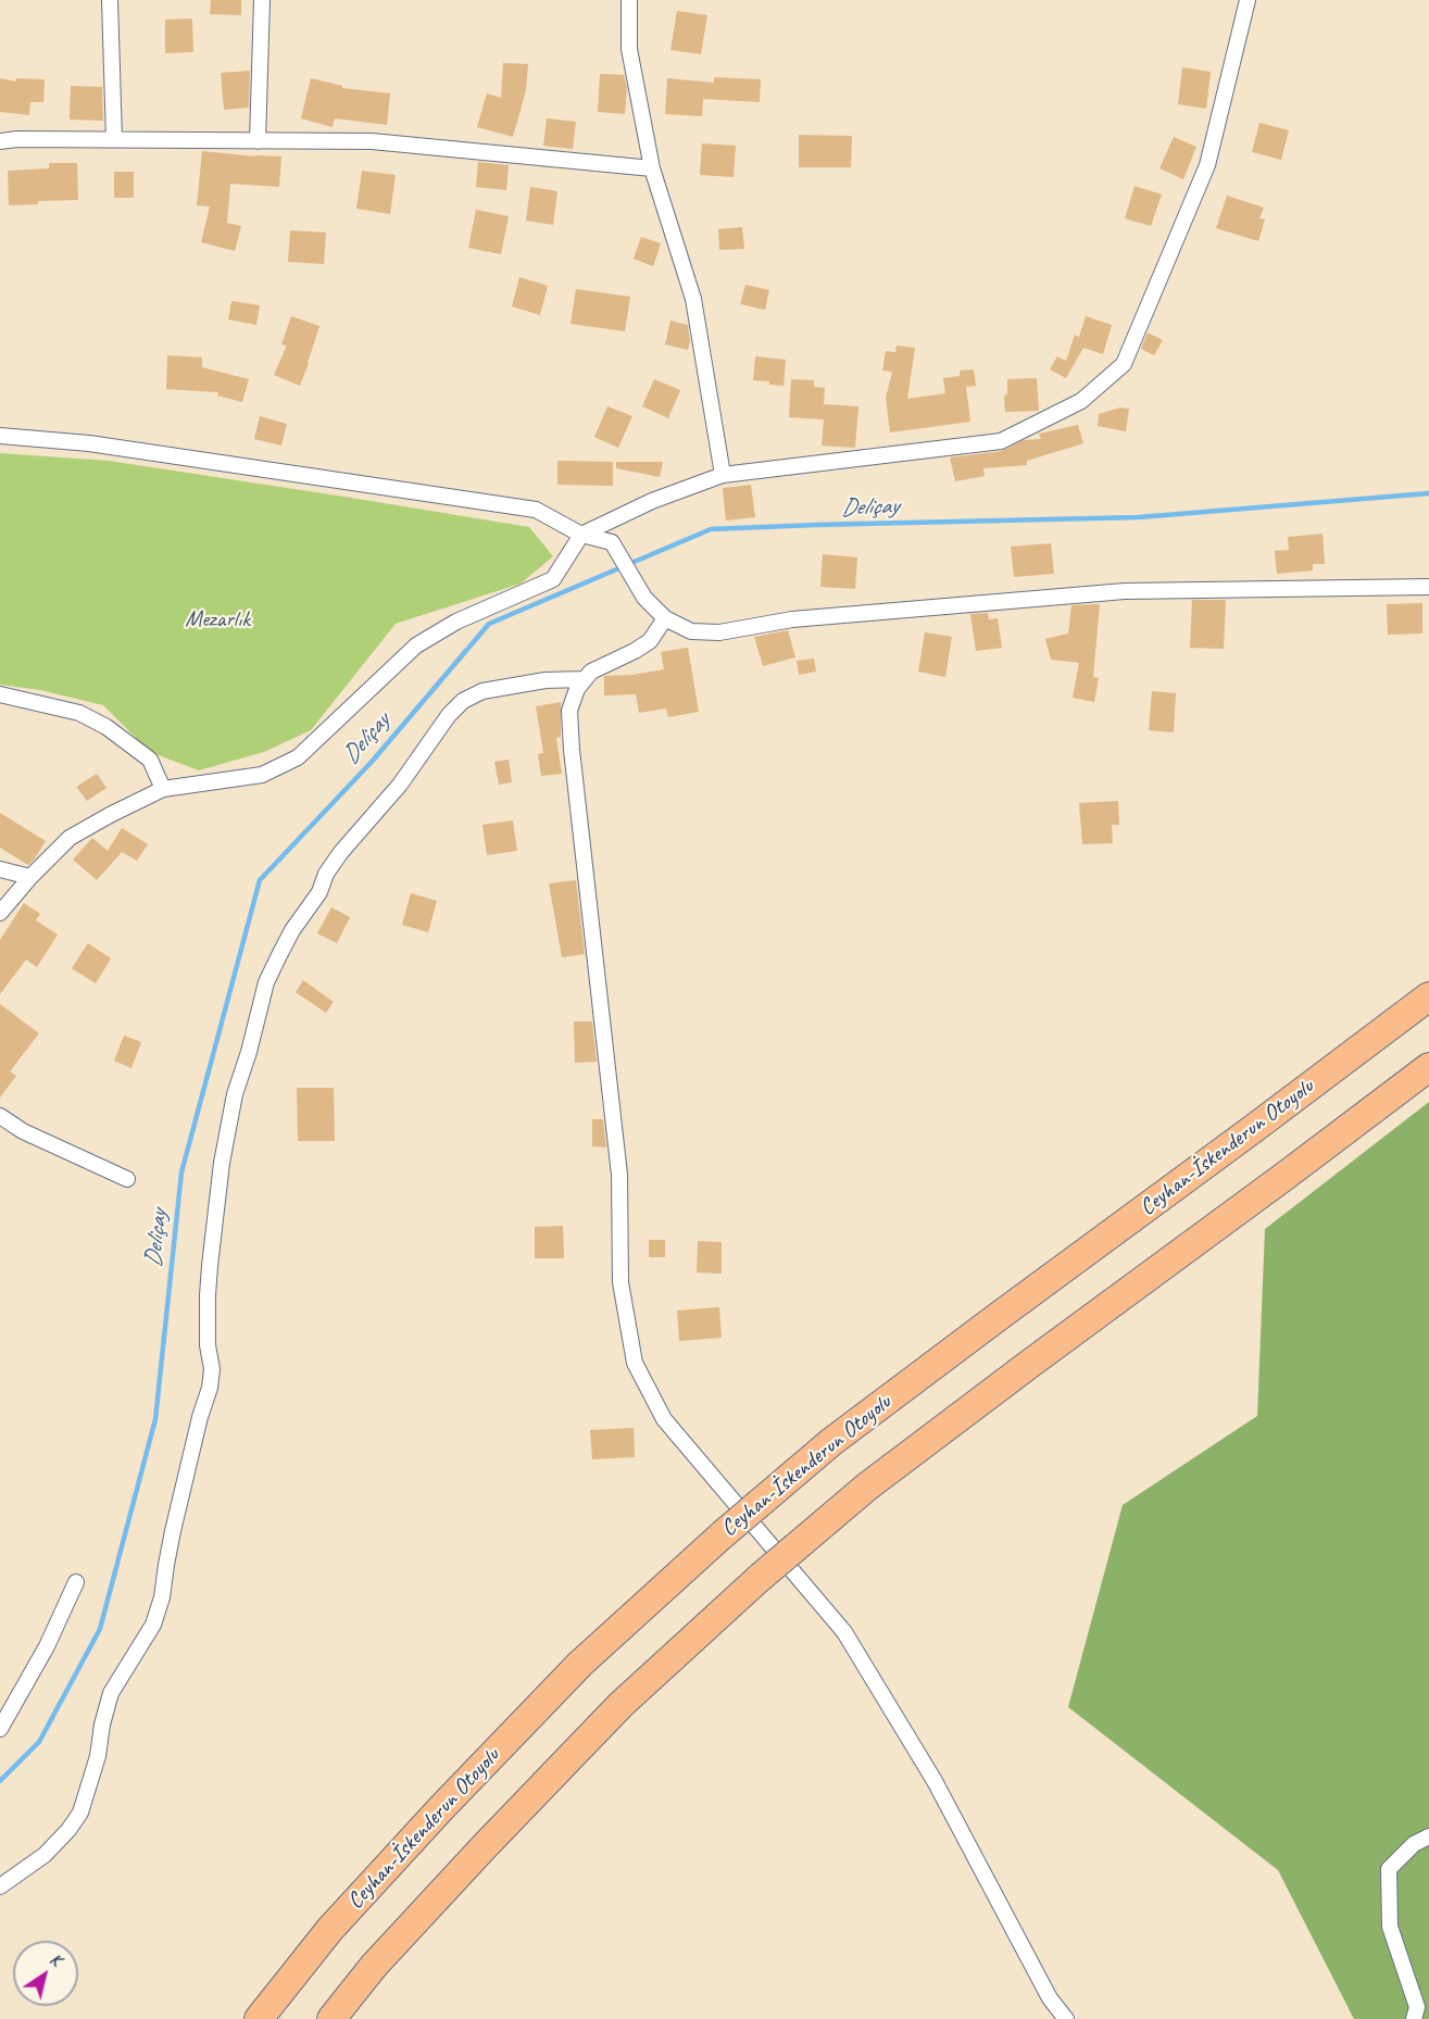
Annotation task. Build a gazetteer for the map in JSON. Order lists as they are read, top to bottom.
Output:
{
  "streets": {
    "highway": ["Ceyhan-İskenderun Otoyolu"]
  },
  "water": ["Deliçay"],
  "parks": ["Mezarlık"],
  "north": "top right"
}
